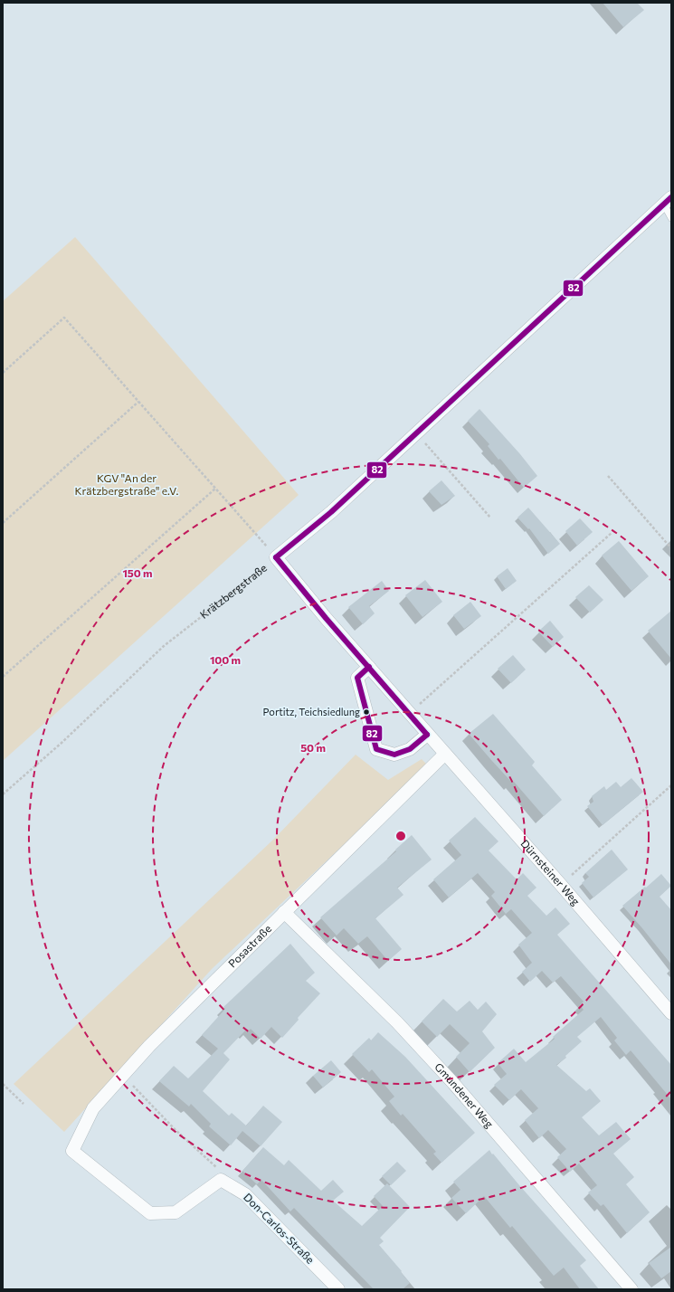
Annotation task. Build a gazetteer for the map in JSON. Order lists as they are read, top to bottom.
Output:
{
  "streets": {
    "street": [
      "Krätzbergstraße",
      "Dürnsteiner Weg",
      "Posastraße",
      "Gmundener Weg",
      "Don-Carlos-Straße"
    ]
  },
  "crossings": [
    ["Krätzbergstraße", "Dürnsteiner Weg"],
    ["Dürnsteiner Weg", "Posastraße"],
    ["Posastraße", "Gmundener Weg"],
    ["Posastraße", "Don-Carlos-Straße"]
  ],
  "parks": ["KGV \"An der Krätzbergstraße\" e.V."],
  "places": ["Portitz, Teichsiedlung"],
  "lines": ["transit line 82"],
  "rings": ["150 m", "100 m", "50 m"]
}
